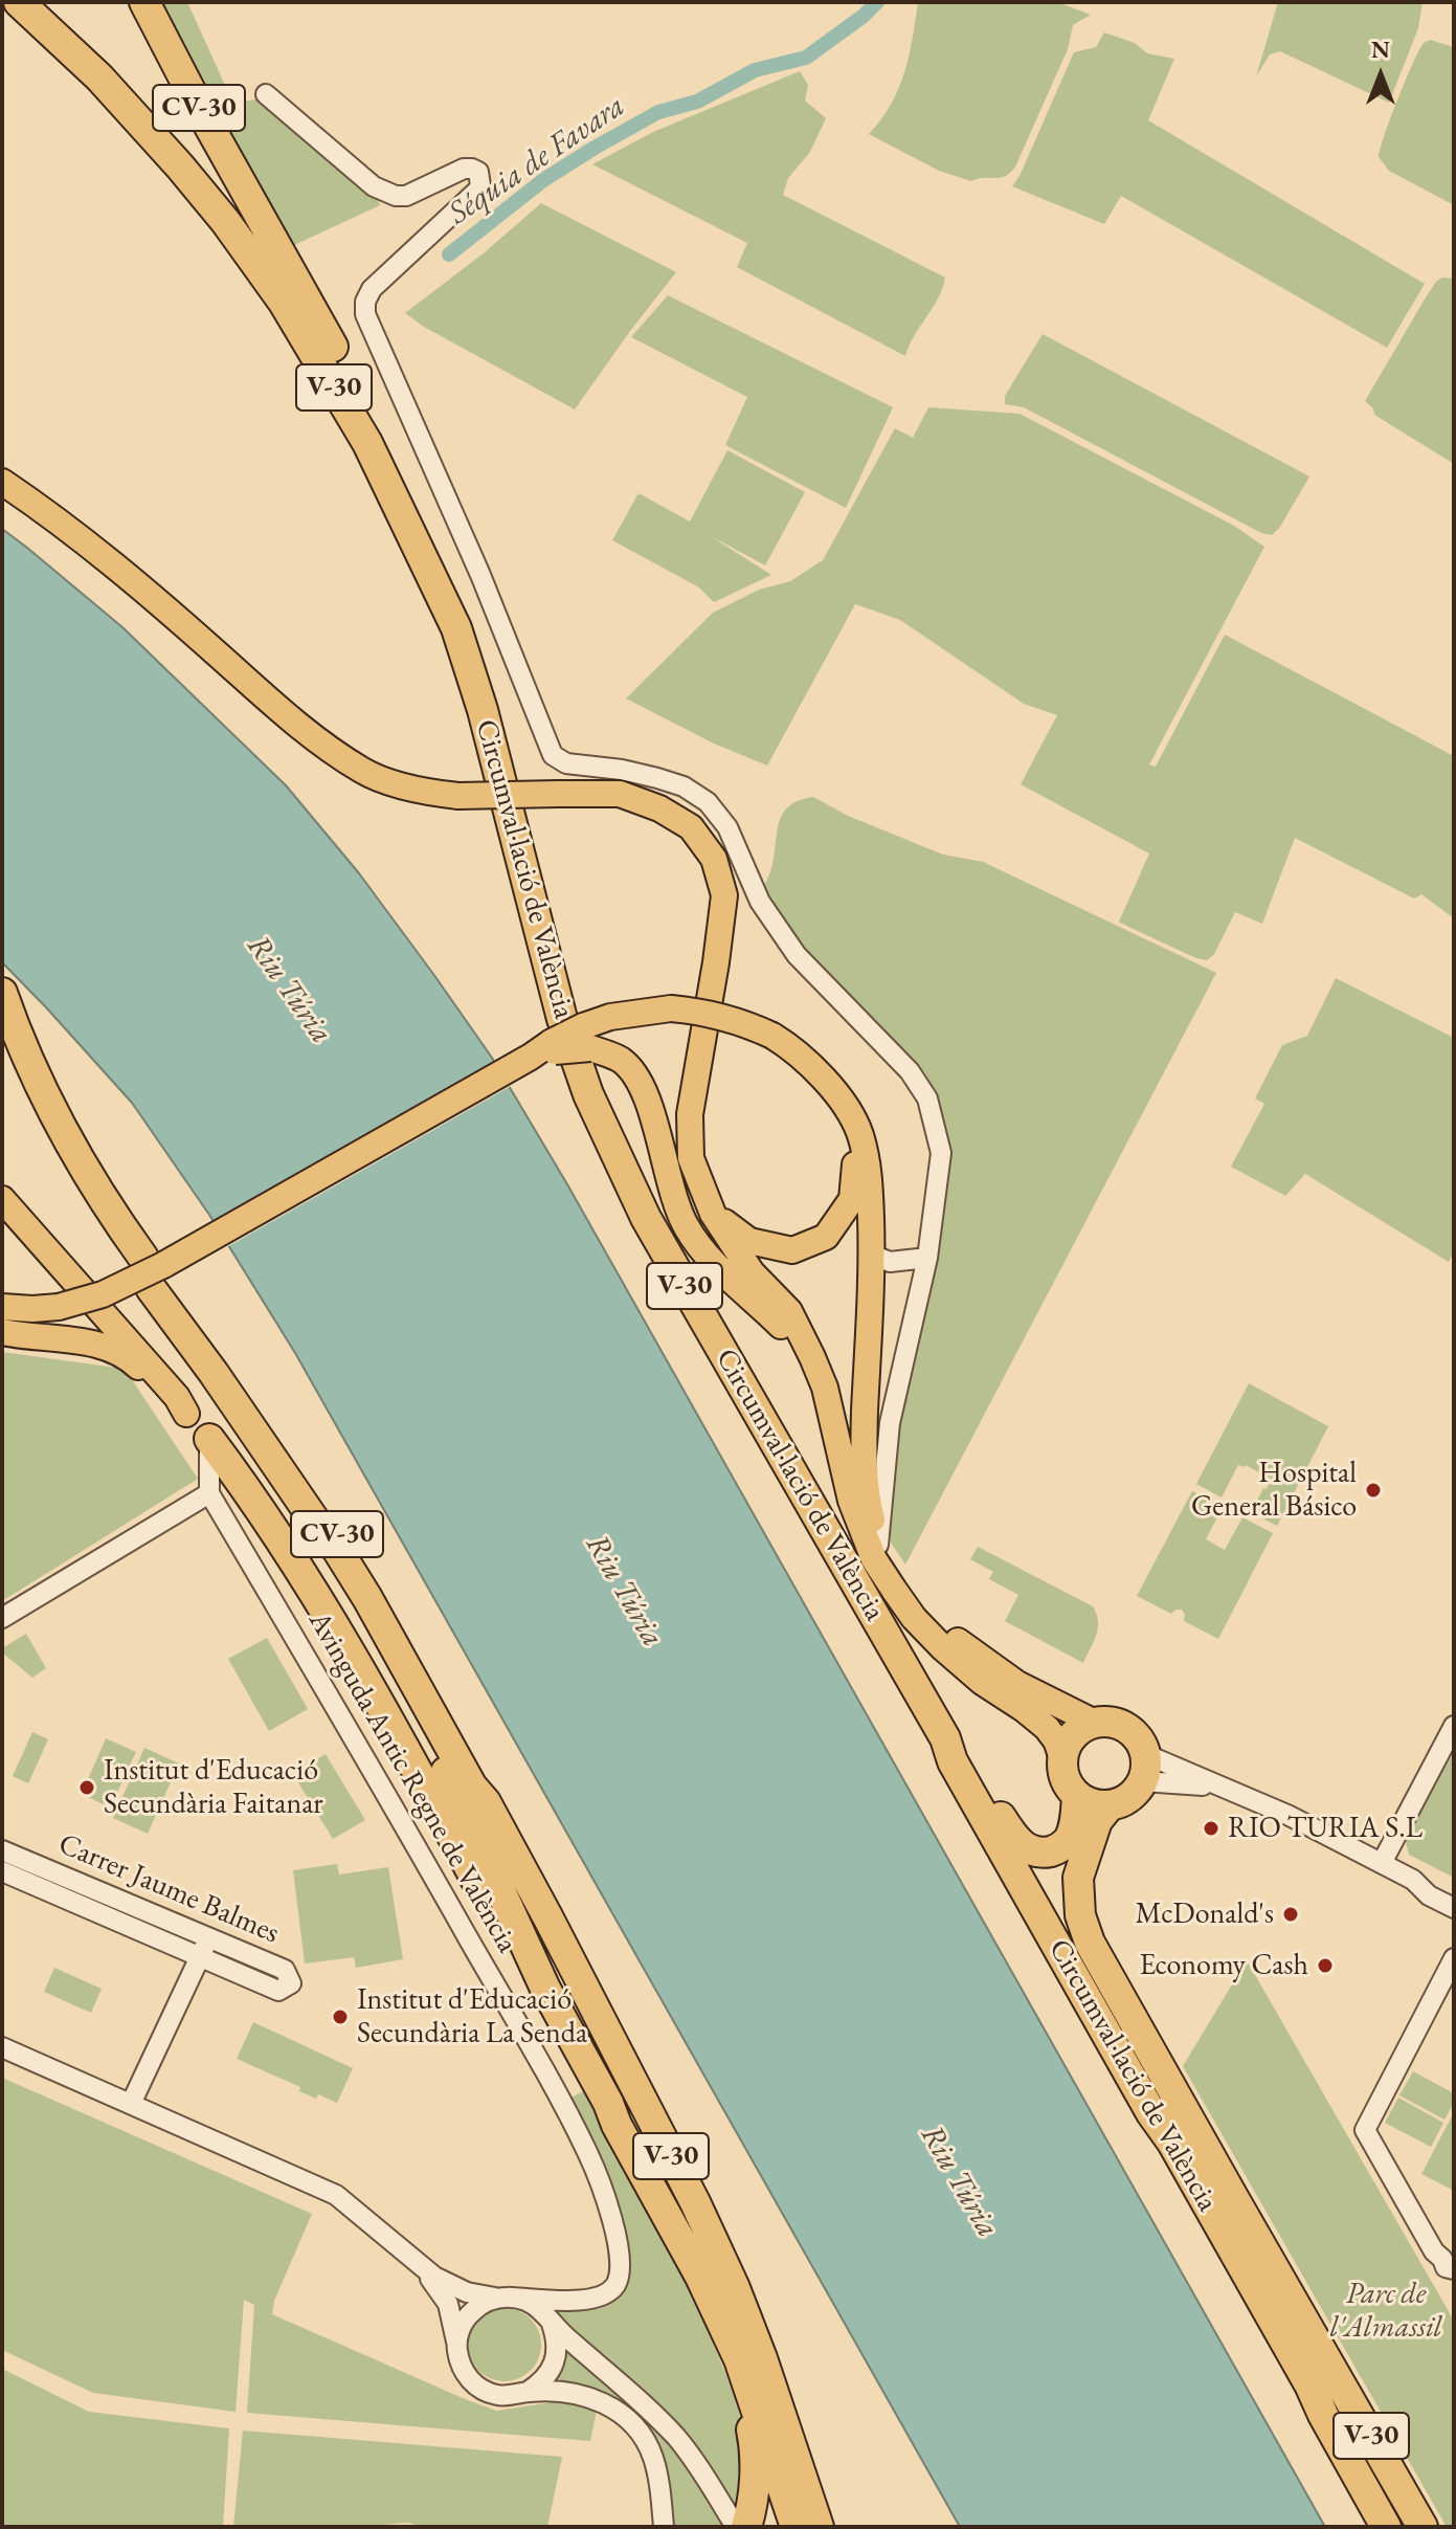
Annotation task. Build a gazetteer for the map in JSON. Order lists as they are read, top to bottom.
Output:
{
  "streets": {
    "highway": ["CV-30", "V-30", "Circumval·lació de València"],
    "street": ["Avinguda Antic Regne de València", "Carrer Jaume Balmes"]
  },
  "crossings": [
    ["CV-30", "V-30"],
    ["CV-30", "Circumval·lació de València"]
  ],
  "water": ["Séquia de Favara", "Riu Túria"],
  "parks": ["Parc de l'Almassil"],
  "places": [
    "Hospital General Básico",
    "Institut d'Educació Secundària Faitanar",
    "RIO TURIA S.L",
    "McDonald's",
    "Economy Cash",
    "Institut d'Educació Secundària La Senda"
  ],
  "north": "top"
}
